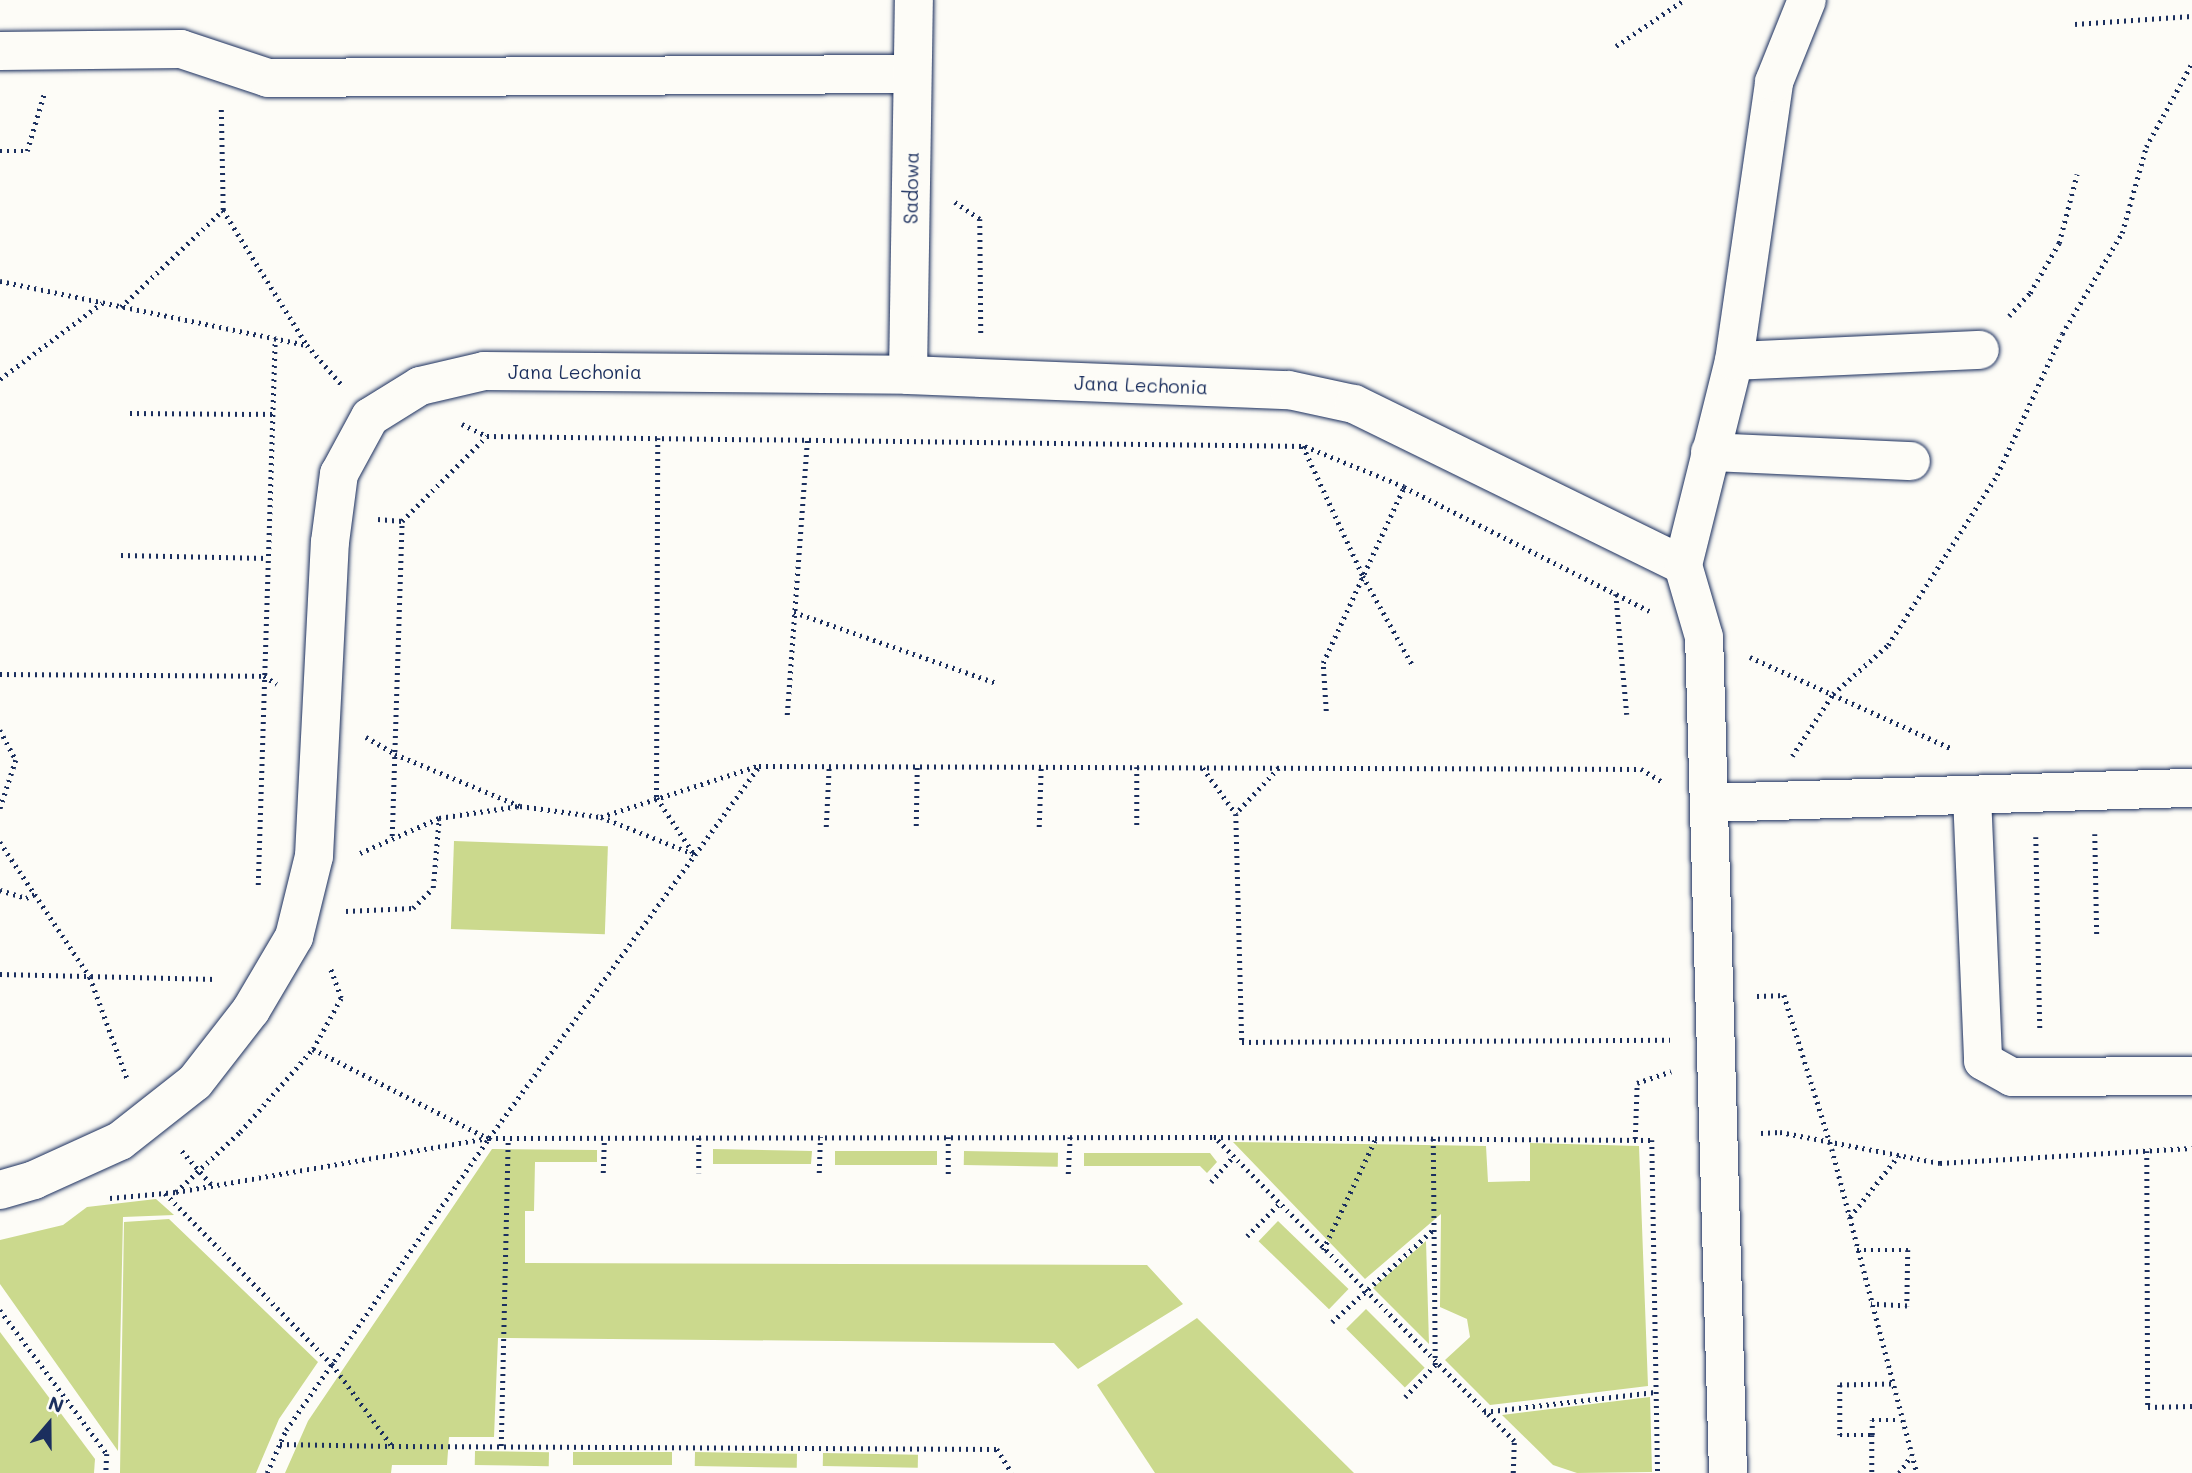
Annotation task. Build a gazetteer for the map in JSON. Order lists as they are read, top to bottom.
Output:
{
  "streets": {
    "street": ["Sadowa", "Jana Lechonia"]
  },
  "crossings": [
    ["Sadowa", "Jana Lechonia"]
  ],
  "north": "top"
}
